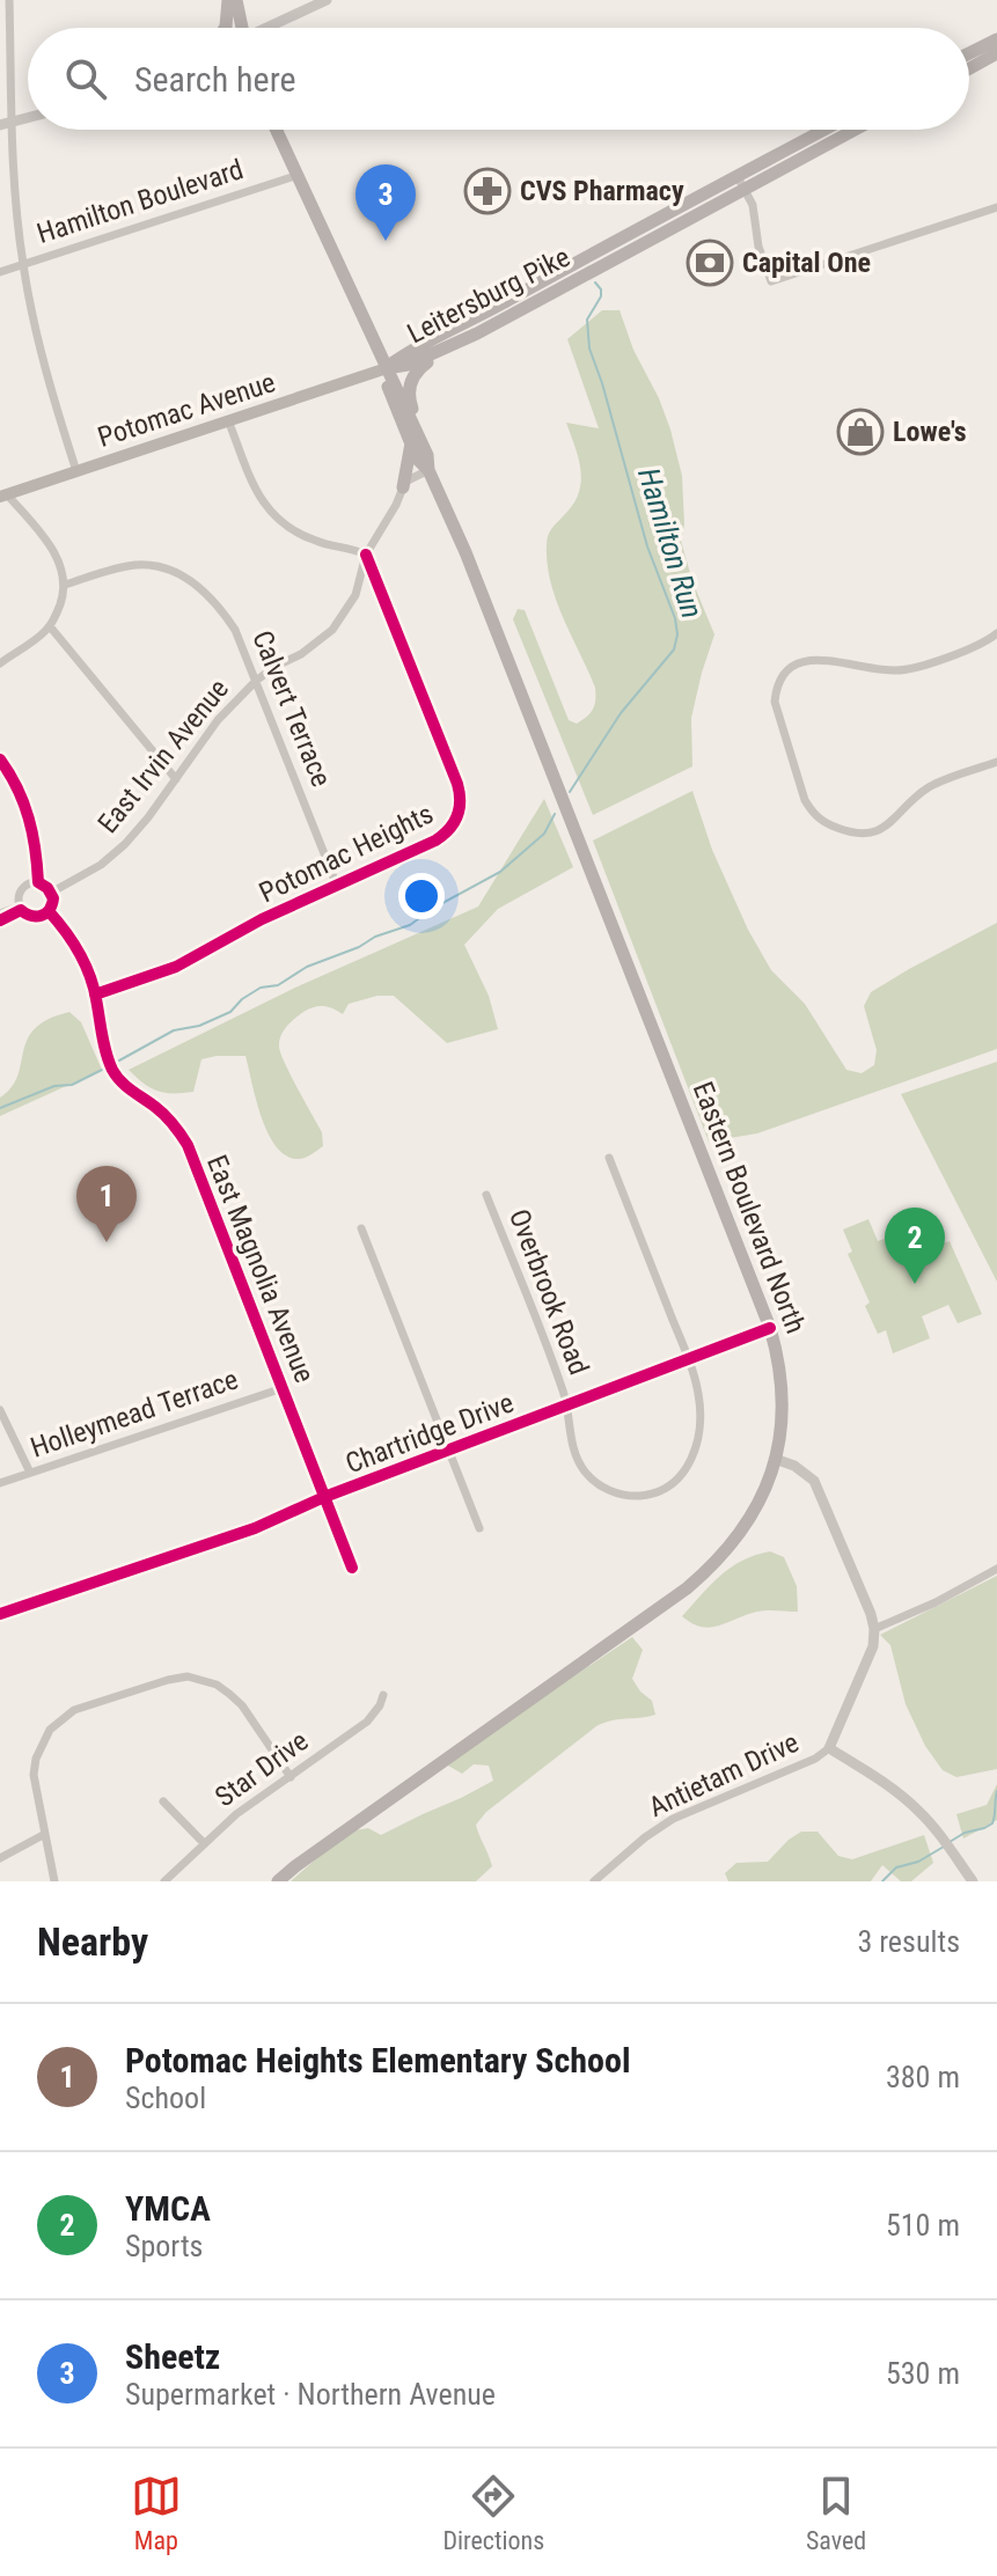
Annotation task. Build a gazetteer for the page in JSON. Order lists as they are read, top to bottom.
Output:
{
  "streets": {
    "main road": ["Leitersburg Pike", "Potomac Avenue", "Eastern Boulevard North"],
    "street": [
      "Hamilton Boulevard",
      "Calvert Terrace",
      "East Irvin Avenue",
      "Potomac Heights",
      "East Magnolia Avenue",
      "Overbrook Road",
      "Holleymead Terrace",
      "Chartridge Drive",
      "Star Drive",
      "Antietam Drive"
    ]
  },
  "crossings": [
    ["Hamilton Boulevard", "Eastern Boulevard North"],
    ["Leitersburg Pike", "Potomac Avenue"],
    ["Leitersburg Pike", "Eastern Boulevard North"],
    ["Potomac Avenue", "Eastern Boulevard North"],
    ["Calvert Terrace", "East Irvin Avenue"],
    ["Calvert Terrace", "Potomac Heights"],
    ["East Irvin Avenue", "Potomac Heights"],
    ["East Irvin Avenue", "East Magnolia Avenue"],
    ["Potomac Heights", "East Magnolia Avenue"],
    ["Eastern Boulevard North", "Chartridge Drive"],
    ["East Magnolia Avenue", "Holleymead Terrace"],
    ["East Magnolia Avenue", "Chartridge Drive"],
    ["Overbrook Road", "Chartridge Drive"]
  ],
  "water": ["Hamilton Run"],
  "places": {
    "pharmacy": ["CVS Pharmacy"],
    "bank": ["Capital One"],
    "shop": ["Lowe's"]
  },
  "page": {
    "search": "Search here",
    "pins": ["3", "1", "2"],
    "heading": ["Nearby", "3 results"],
    "list": [
      {
        "mark": "1",
        "name": "Potomac Heights Elementary School",
        "note": "School",
        "value": "380 m"
      },
      {
        "mark": "2",
        "name": "YMCA",
        "note": "Sports",
        "value": "510 m"
      },
      {
        "mark": "3",
        "name": "Sheetz",
        "note": "Supermarket · Northern Avenue",
        "value": "530 m"
      }
    ],
    "nav": ["Map", "Directions", "Saved"]
  }
}
